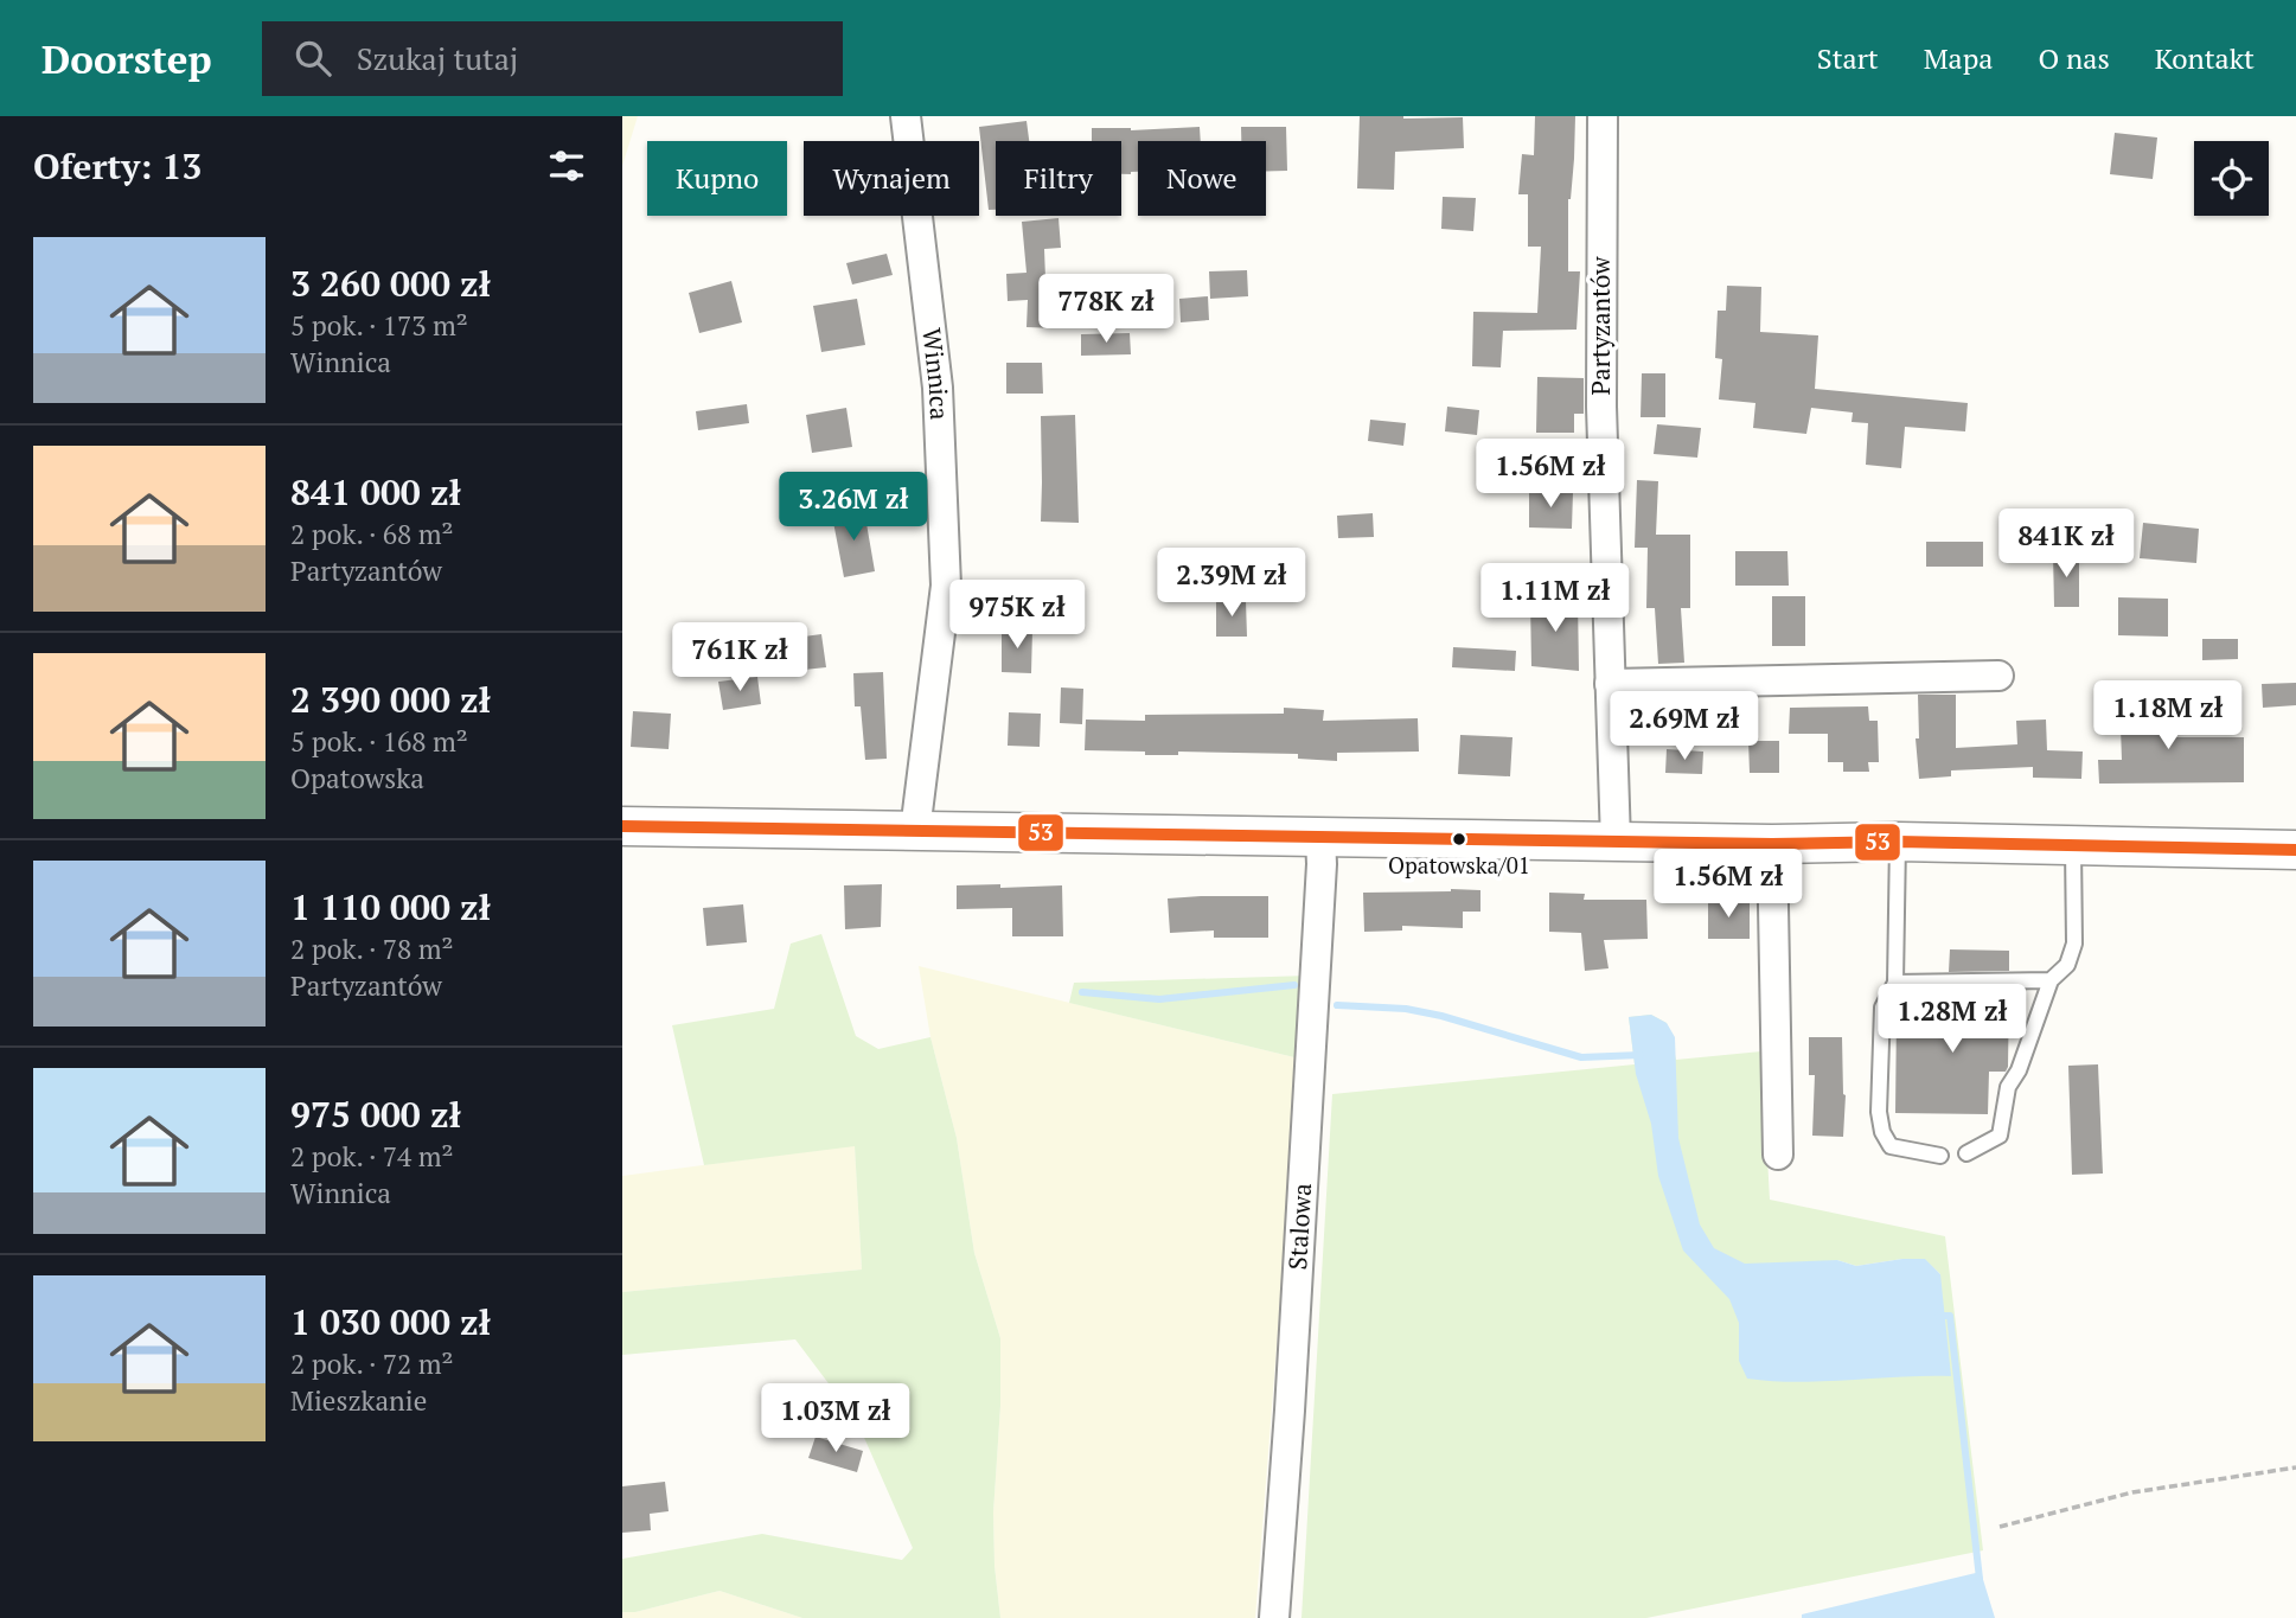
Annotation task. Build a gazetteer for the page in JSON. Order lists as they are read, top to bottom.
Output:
{
  "streets": {
    "street": ["Partyzantów", "Winnica", "Stalowa"]
  },
  "places": ["Opatowska/01"],
  "lines": ["transit line 53"],
  "page": {
    "header": "Doorstep",
    "search": "Szukaj tutaj",
    "nav": [
      "Start",
      "Mapa",
      "O nas",
      "Kontakt"
    ],
    "heading": "Oferty: 13",
    "chip": [
      "Kupno",
      "Wynajem",
      "Filtry",
      "Nowe"
    ],
    "list": [
      {
        "name": "3 260 000 zł",
        "note": "5 pok. · 173 m² · Winnica"
      },
      {
        "name": "841 000 zł",
        "note": "2 pok. · 68 m² · Partyzantów"
      },
      {
        "name": "2 390 000 zł",
        "note": "5 pok. · 168 m² · Opatowska"
      },
      {
        "name": "1 110 000 zł",
        "note": "2 pok. · 78 m² · Partyzantów"
      },
      {
        "name": "975 000 zł",
        "note": "2 pok. · 74 m² · Winnica"
      },
      {
        "name": "1 030 000 zł",
        "note": "2 pok. · 72 m² · Mieszkanie"
      }
    ],
    "price": [
      "778K zł",
      "1.56M zł",
      "3.26M zł",
      "841K zł",
      "2.39M zł",
      "1.11M zł",
      "975K zł",
      "761K zł",
      "1.18M zł",
      "2.69M zł",
      "1.56M zł",
      "1.28M zł",
      "1.03M zł"
    ]
  }
}
